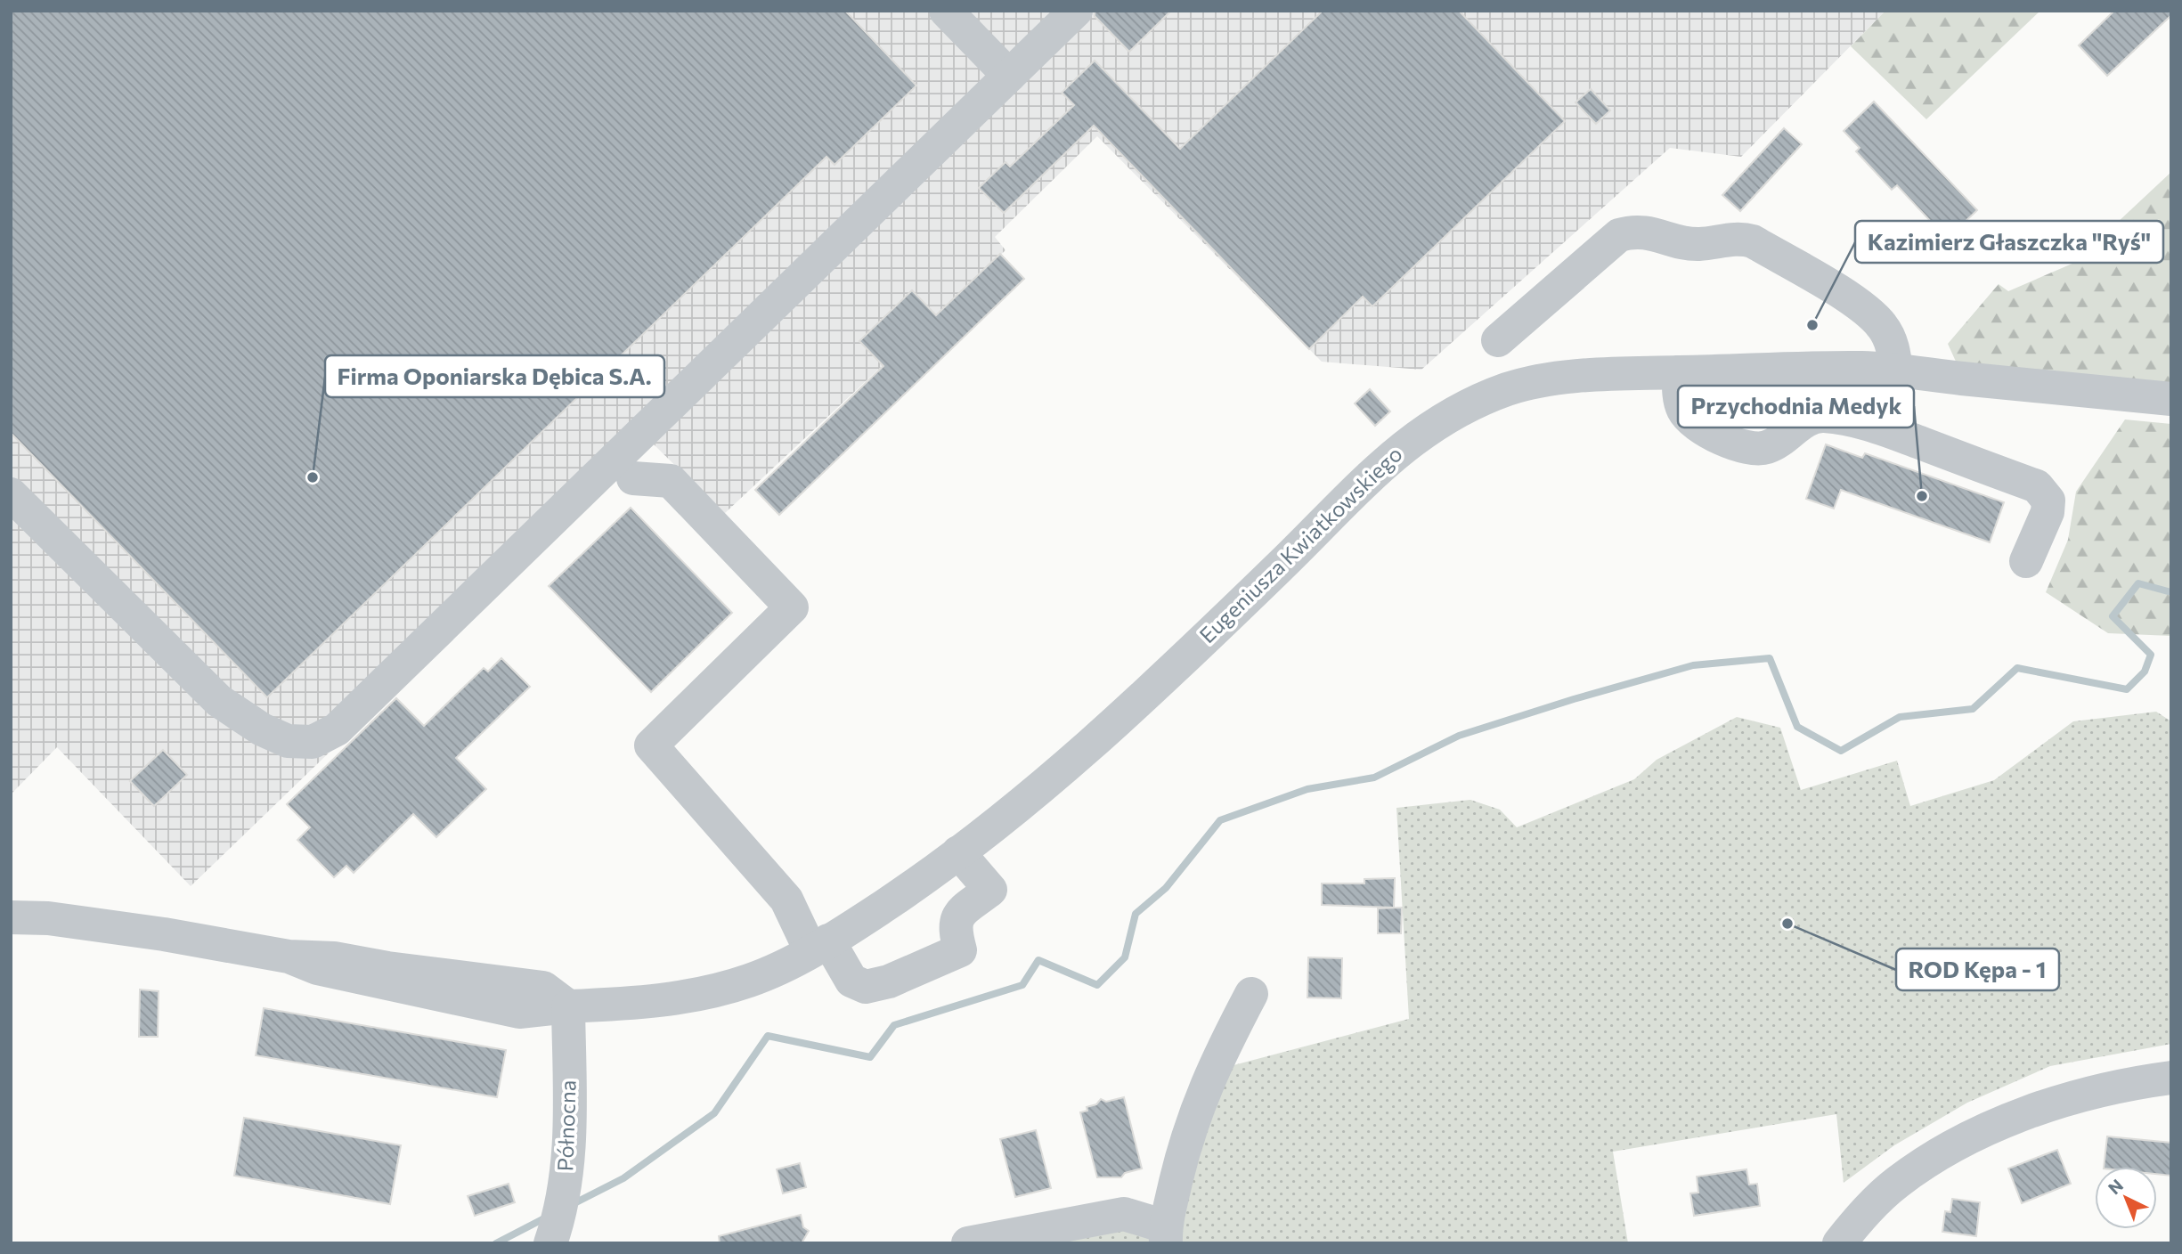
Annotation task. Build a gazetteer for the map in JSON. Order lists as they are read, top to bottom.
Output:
{
  "streets": {
    "street": ["Eugeniusza Kwiatkowskiego", "Północna"]
  },
  "crossings": [
    ["Eugeniusza Kwiatkowskiego", "Północna"]
  ],
  "places": [
    "Kazimierz Głaszczka \"Ryś\"",
    "Firma Oponiarska Dębica S.A.",
    "Przychodnia Medyk",
    "ROD Kępa - 1"
  ],
  "north": "top left"
}
